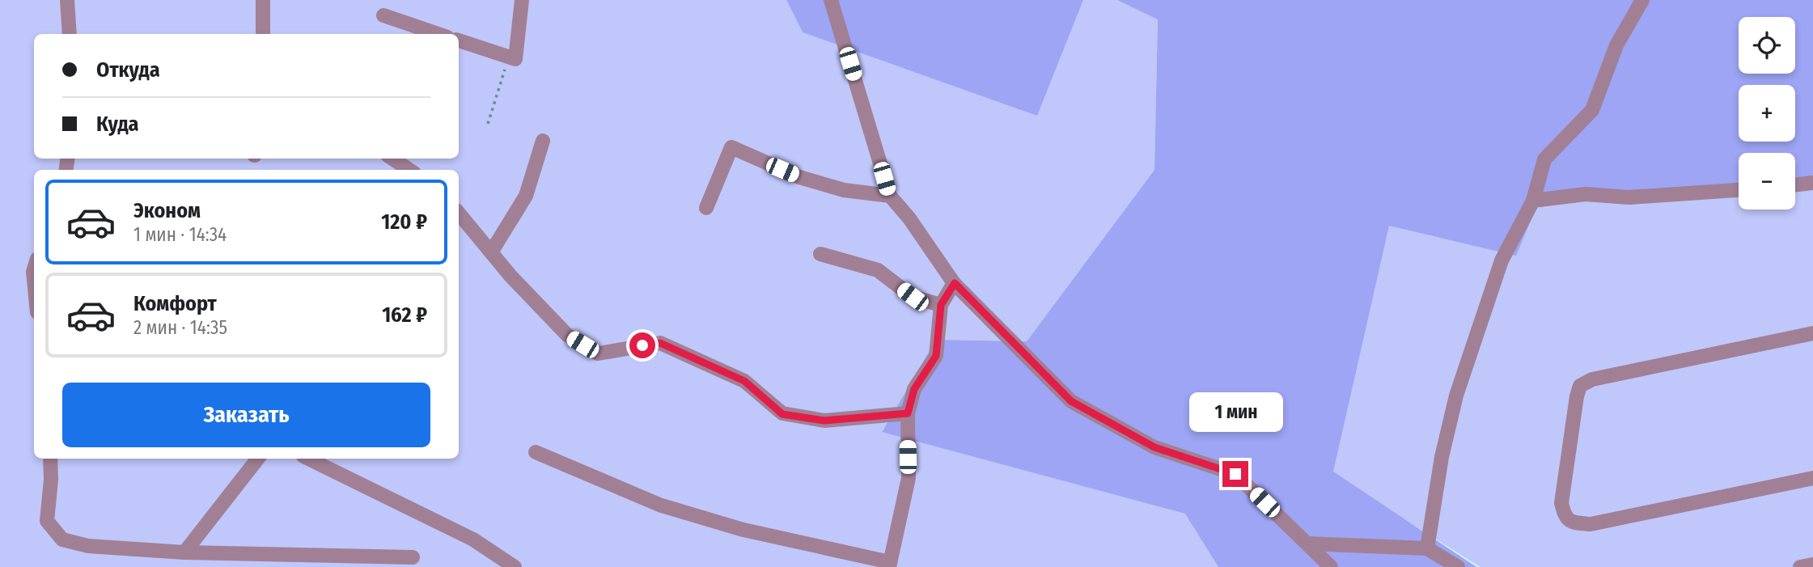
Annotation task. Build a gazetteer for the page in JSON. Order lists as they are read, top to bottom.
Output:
{
  "page": {
    "map_buttons": ["+", "−"],
    "banner": ["Откуда", "Куда"],
    "list": [
      {
        "name": "Эконом",
        "note": "1 мин · 14:34",
        "value": "120 ₽"
      },
      {
        "name": "Комфорт",
        "note": "2 мин · 14:35",
        "value": "162 ₽"
      }
    ],
    "buttons": "Заказать",
    "bubble": "1 мин"
  }
}
